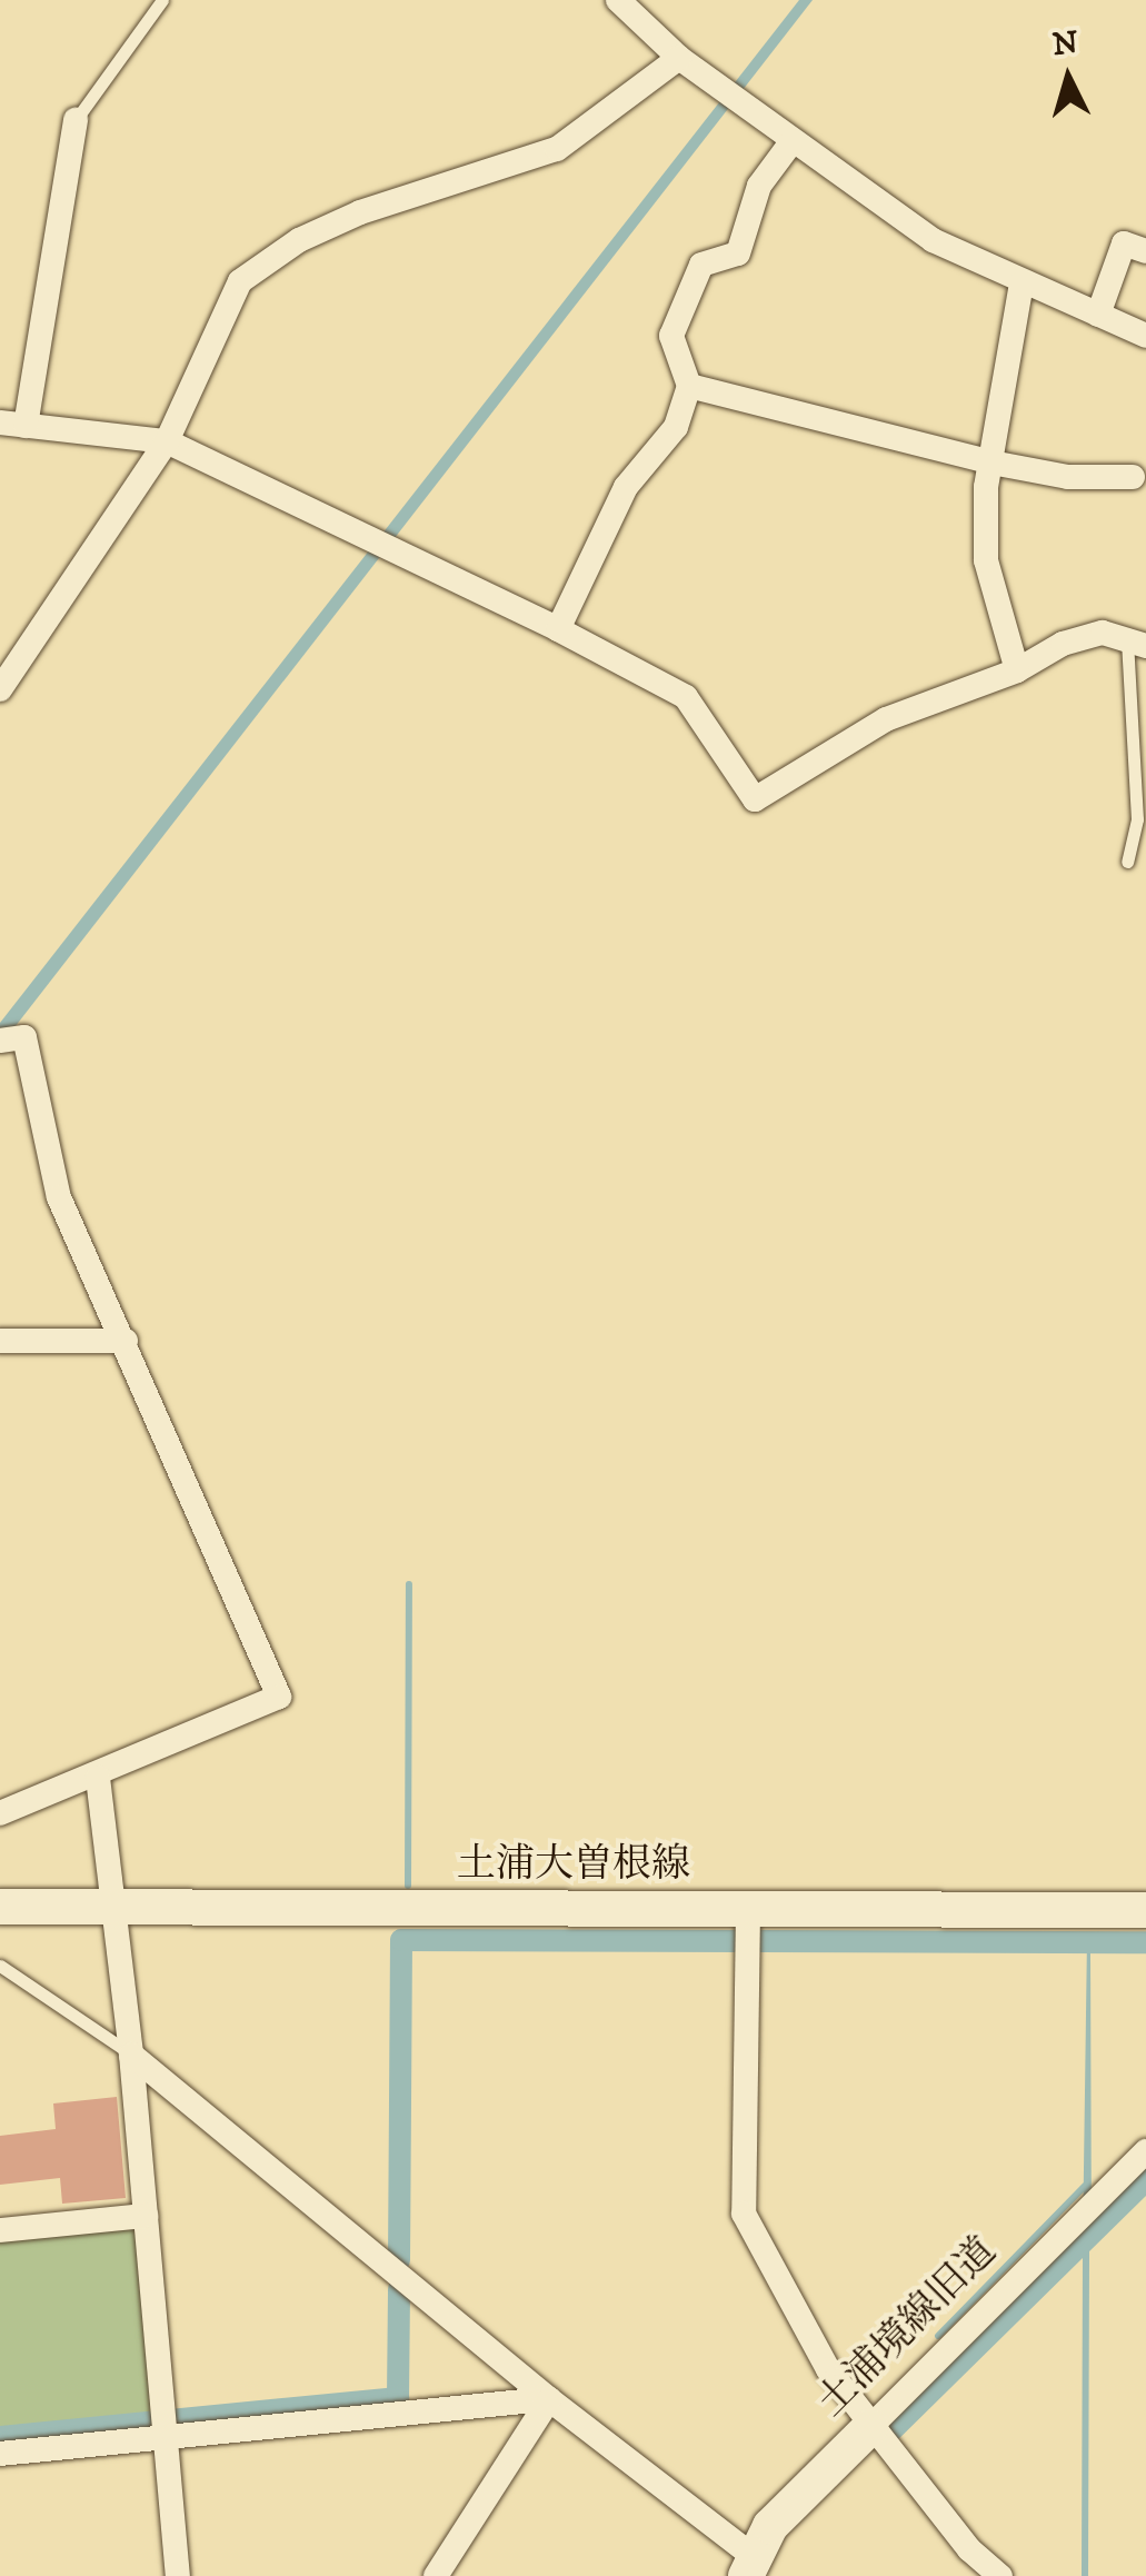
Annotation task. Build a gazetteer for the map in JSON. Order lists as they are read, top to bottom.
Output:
{
  "streets": {
    "main road": ["土浦大曽根線", "土浦境線旧道"]
  },
  "north": "top"
}
